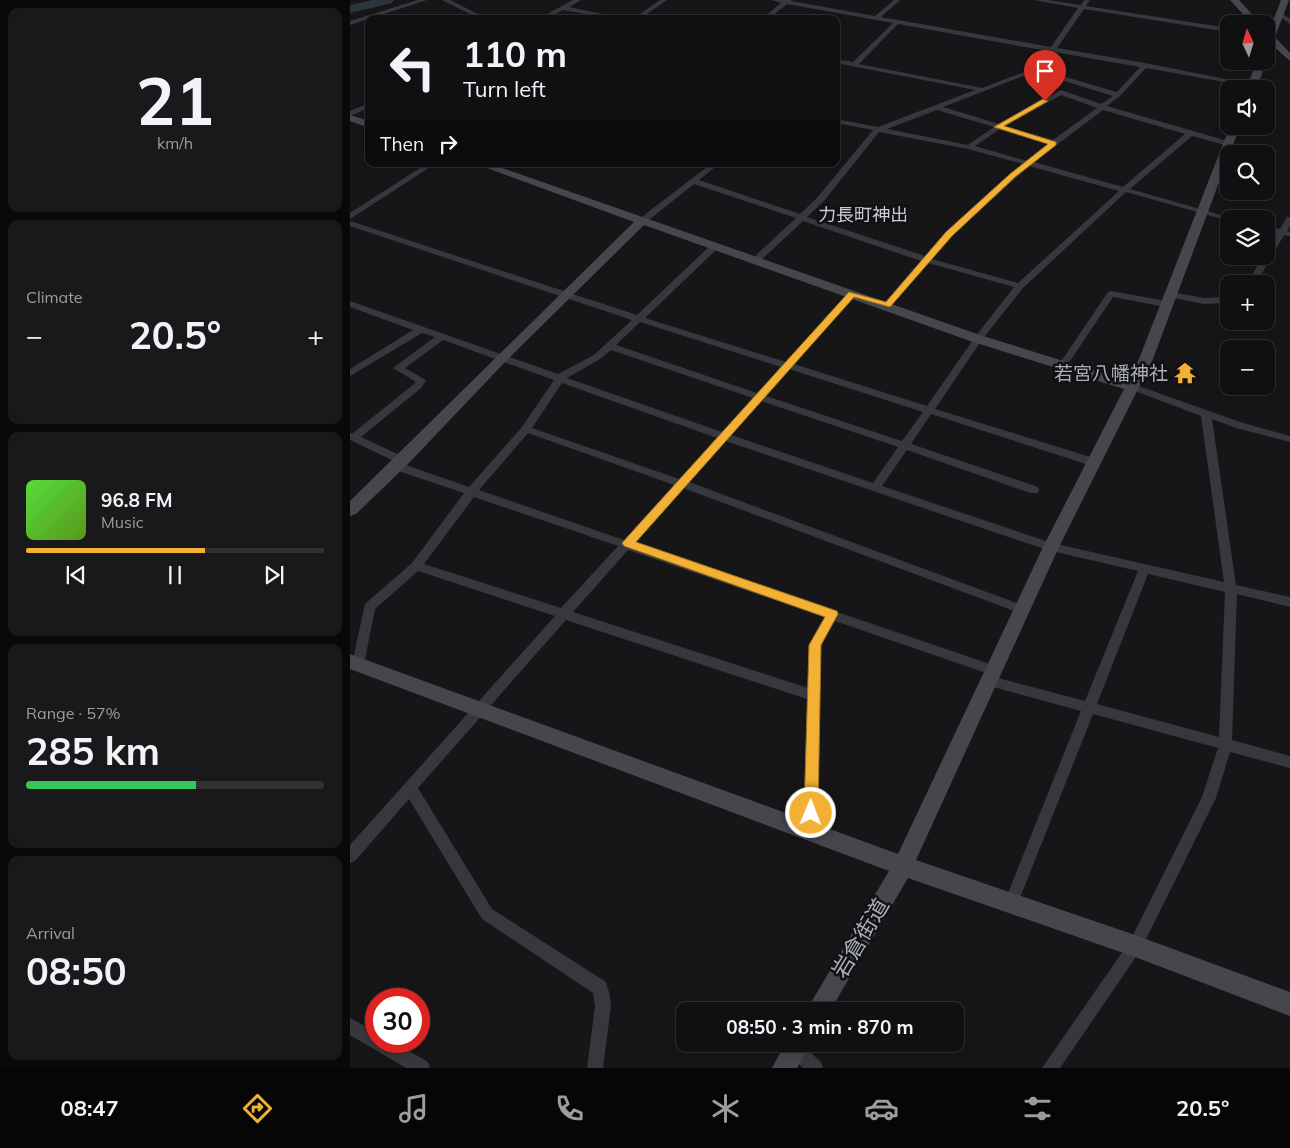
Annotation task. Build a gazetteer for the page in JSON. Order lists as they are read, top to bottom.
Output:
{
  "streets": {
    "street": ["岩倉街道"]
  },
  "districts": ["力長町神出"],
  "places": {
    "temple": ["若宮八幡神社"]
  },
  "north": "top",
  "page": {
    "tile": [
      ["21", "km/h"],
      "Climate",
      ["Range · 57%", "285 km"],
      ["Arrival", "08:50"]
    ],
    "map_buttons": ["+", "−"],
    "turn": ["110 m", "Turn left"],
    "then": "Then",
    "heat": ["−", "20.5°", "+"],
    "song": ["96.8 FM", "Music"],
    "limit": "30",
    "trip": "08:50 · 3 min · 870 m",
    "tabs": ["08:47", "20.5°"]
  }
}
